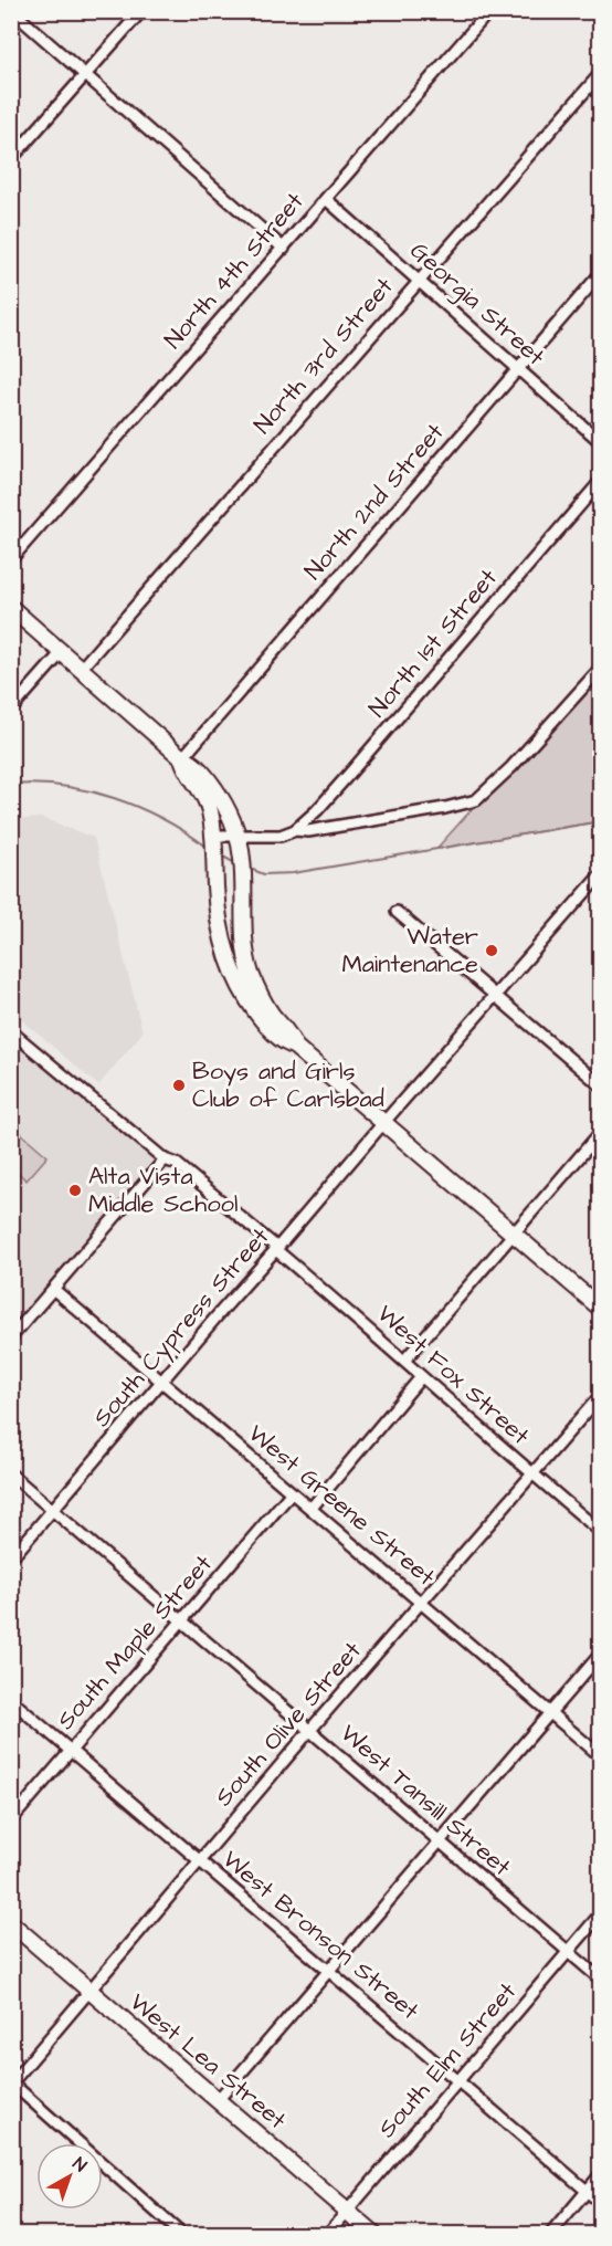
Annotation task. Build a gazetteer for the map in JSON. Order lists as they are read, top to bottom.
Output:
{
  "streets": {
    "street": [
      "North 4th Street",
      "Georgia Street",
      "North 3rd Street",
      "North 2nd Street",
      "North 1st Street",
      "South Cypress Street",
      "West Fox Street",
      "West Greene Street",
      "South Maple Street",
      "South Olive Street",
      "West Tansill Street",
      "West Bronson Street",
      "South Elm Street",
      "West Lea Street"
    ]
  },
  "crossings": [
    ["North 4th Street", "Georgia Street"],
    ["Georgia Street", "North 3rd Street"],
    ["Georgia Street", "North 2nd Street"],
    ["South Cypress Street", "West Fox Street"],
    ["South Cypress Street", "West Greene Street"],
    ["South Cypress Street", "West Tansill Street"],
    ["West Fox Street", "South Olive Street"],
    ["West Greene Street", "South Maple Street"],
    ["West Greene Street", "South Olive Street"],
    ["South Maple Street", "West Tansill Street"],
    ["South Maple Street", "West Bronson Street"],
    ["South Olive Street", "West Tansill Street"],
    ["South Olive Street", "West Bronson Street"],
    ["South Olive Street", "West Lea Street"],
    ["West Tansill Street", "South Elm Street"],
    ["West Bronson Street", "South Elm Street"],
    ["South Elm Street", "West Lea Street"]
  ],
  "places": ["Water Maintenance", "Boys and Girls Club of Carlsbad", "Alta Vista Middle School"],
  "north": "top right"
}
